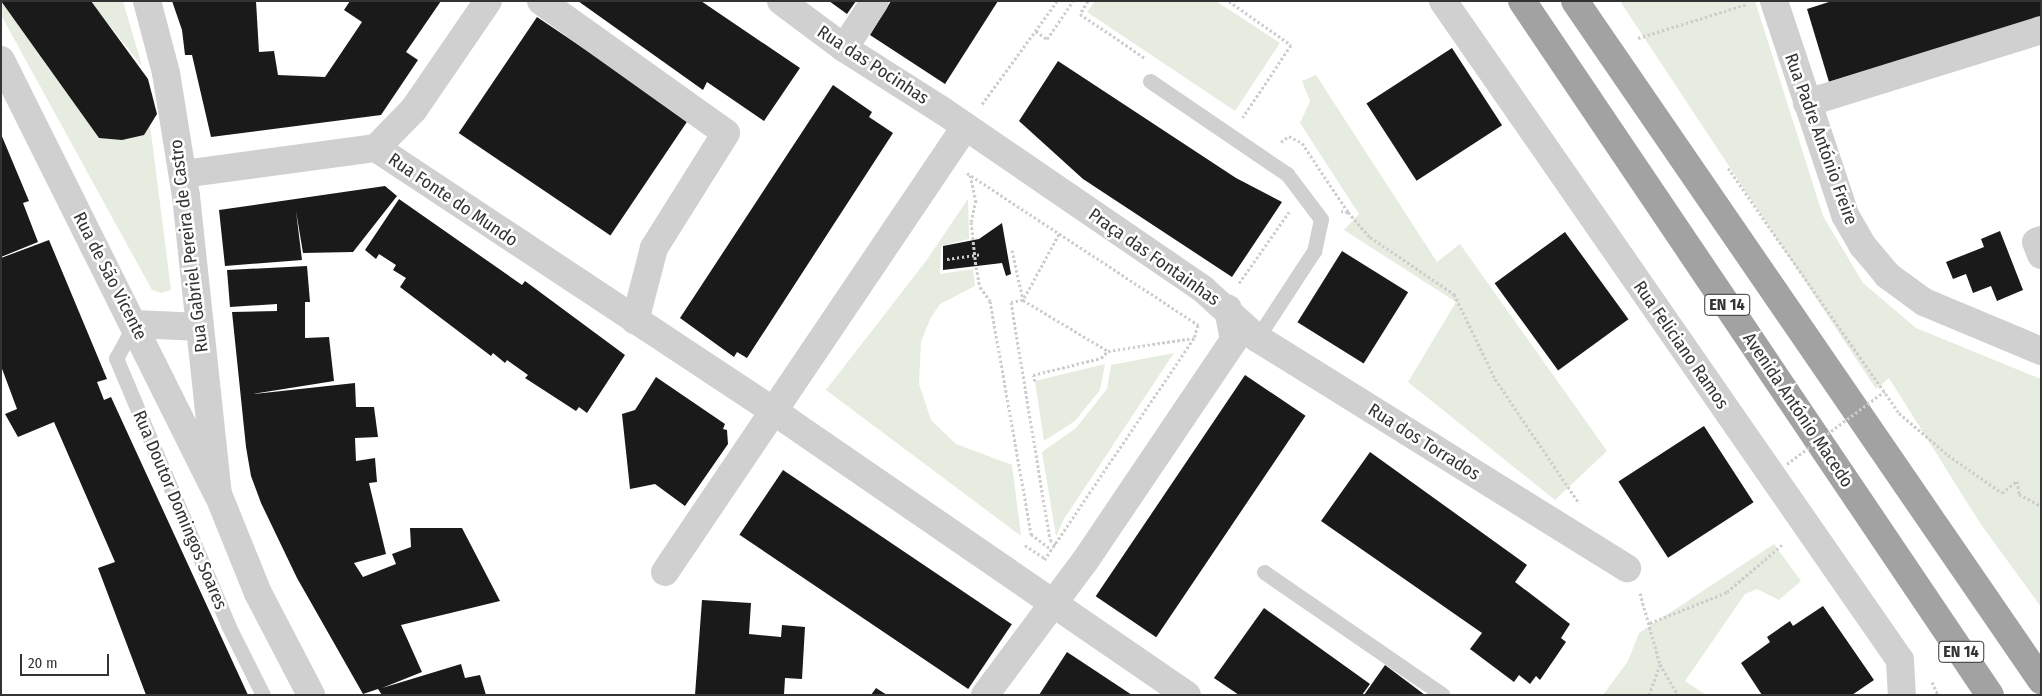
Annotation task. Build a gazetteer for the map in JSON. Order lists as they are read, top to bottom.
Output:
{
  "streets": {
    "highway": ["EN 14", "Avenida António Macedo"],
    "street": [
      "Rua das Pocinhas",
      "Rua Padre António Freire",
      "Rua Fonte do Mundo",
      "Rua Gabriel Pereira de Castro",
      "Praça das Fontainhas",
      "Rua de São Vicente",
      "Rua Feliciano Ramos",
      "Rua dos Torrados"
    ],
    "lane": ["Rua Doutor Domingos Soares"]
  },
  "crossings": [
    ["Rua das Pocinhas", "Praça das Fontainhas"],
    ["Rua Gabriel Pereira de Castro", "Rua de São Vicente"],
    ["Praça das Fontainhas", "Rua dos Torrados"],
    ["Rua de São Vicente", "Rua Doutor Domingos Soares"]
  ],
  "scale_bar": "20 m"
}
